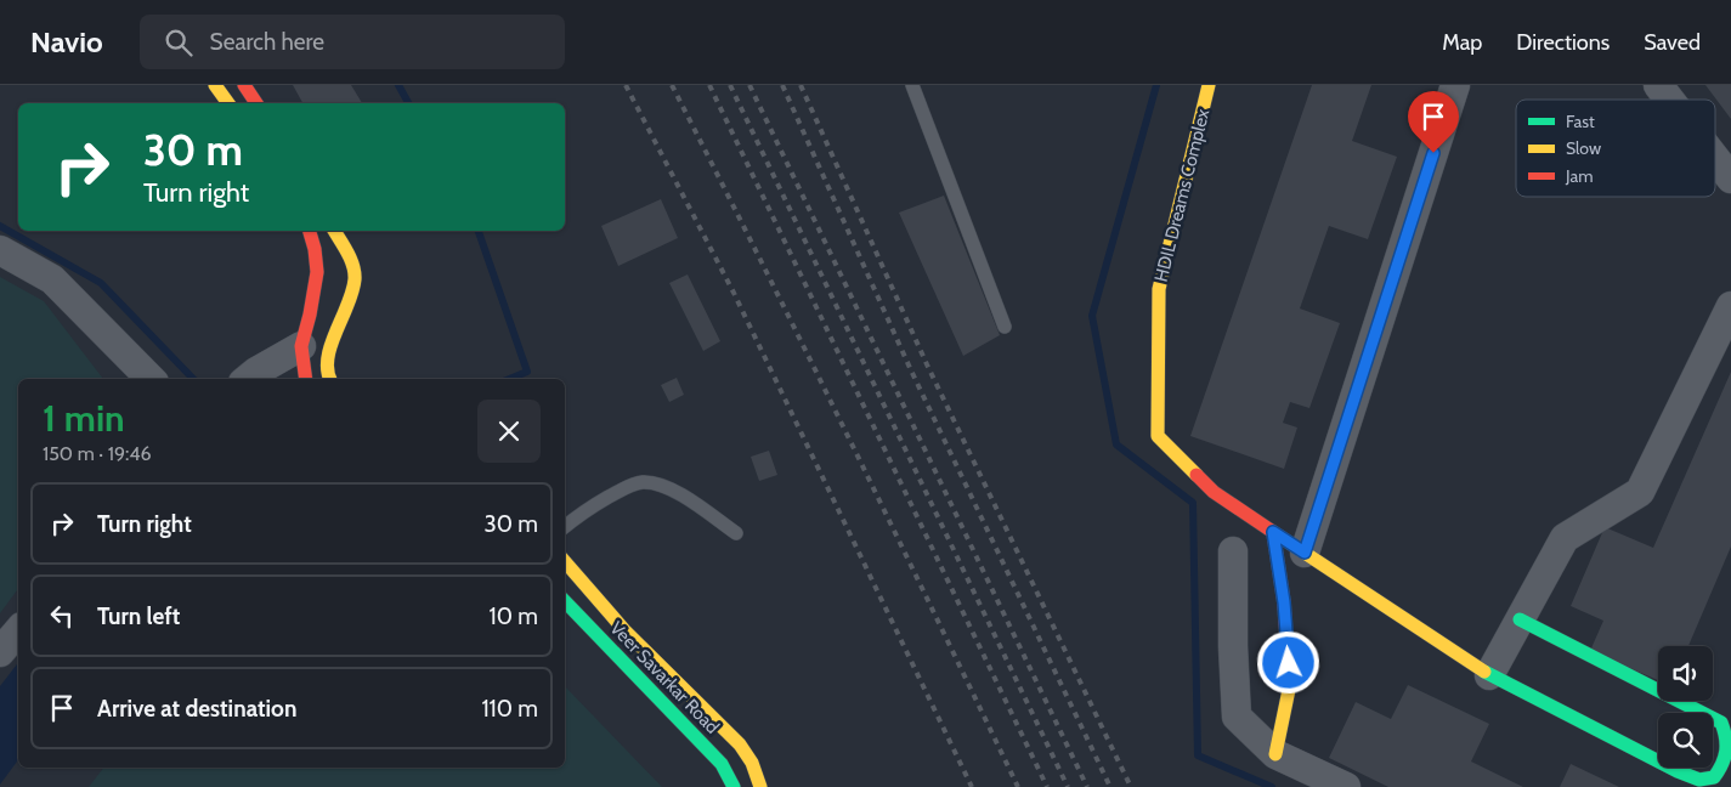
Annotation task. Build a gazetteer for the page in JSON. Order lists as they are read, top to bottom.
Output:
{
  "streets": {
    "street": ["HDIL Dreams Complex", "Veer Savarkar Road"]
  },
  "legend": ["Fast", "Slow", "Jam"],
  "page": {
    "header": "Navio",
    "search": "Search here",
    "nav": ["Map", "Directions", "Saved"],
    "turn": ["30 m", "Turn right"],
    "heading": ["1 min", "150 m · 19:46"],
    "list": [
      {
        "name": "Turn right",
        "value": "30 m"
      },
      {
        "name": "Turn left",
        "value": "10 m"
      },
      {
        "name": "Arrive at destination",
        "value": "110 m"
      }
    ]
  }
}
